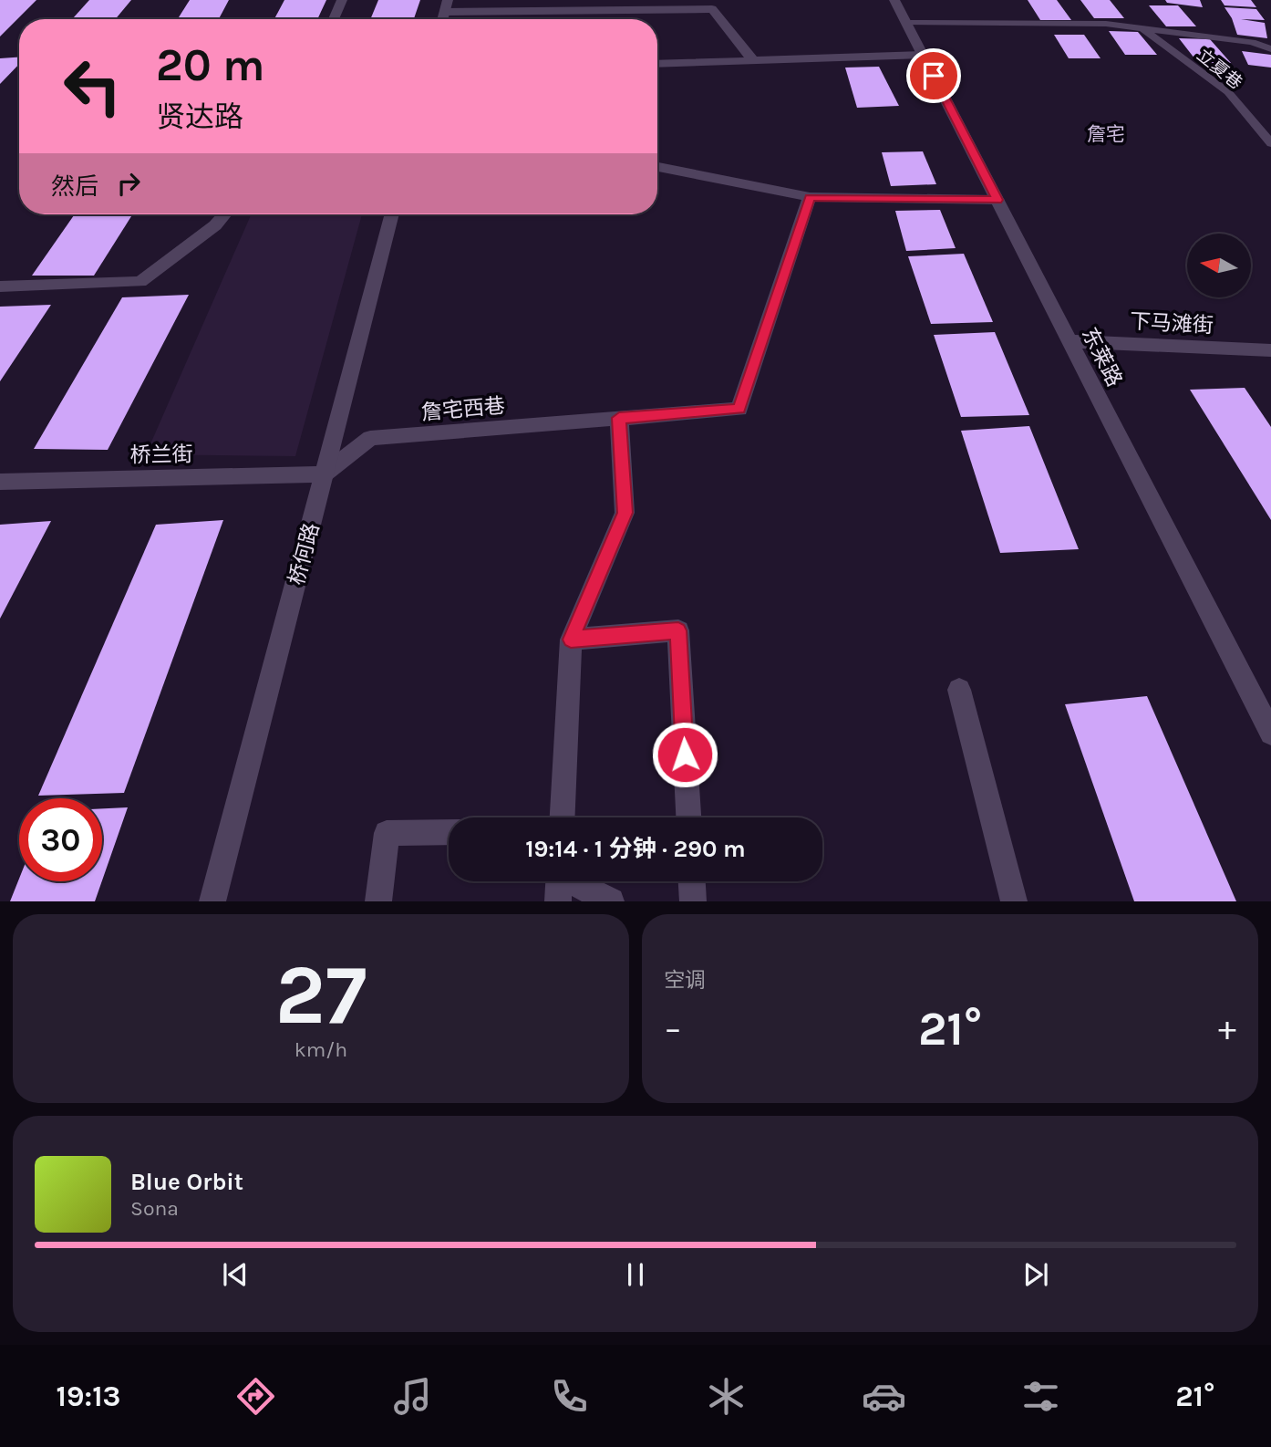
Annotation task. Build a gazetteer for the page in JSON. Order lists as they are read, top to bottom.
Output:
{
  "streets": {
    "street": [
      "下马滩街",
      "东莱路",
      "詹宅西巷",
      "桥兰街",
      "桥何路"
    ],
    "lane": ["立夏巷"]
  },
  "crossings": [
    ["下马滩街", "东莱路"],
    ["詹宅西巷", "桥兰街"],
    ["詹宅西巷", "桥何路"],
    ["桥兰街", "桥何路"]
  ],
  "districts": ["詹宅"],
  "north": "left",
  "page": {
    "turn": ["20 m", "贤达路"],
    "then": "然后",
    "limit": "30",
    "trip": "19:14 · 1 分钟 · 290 m",
    "tile": [
      ["27", "km/h"],
      "空调"
    ],
    "heat": ["−", "21°", "+"],
    "song": ["Blue Orbit", "Sona"],
    "tabs": ["19:13", "21°"]
  }
}
